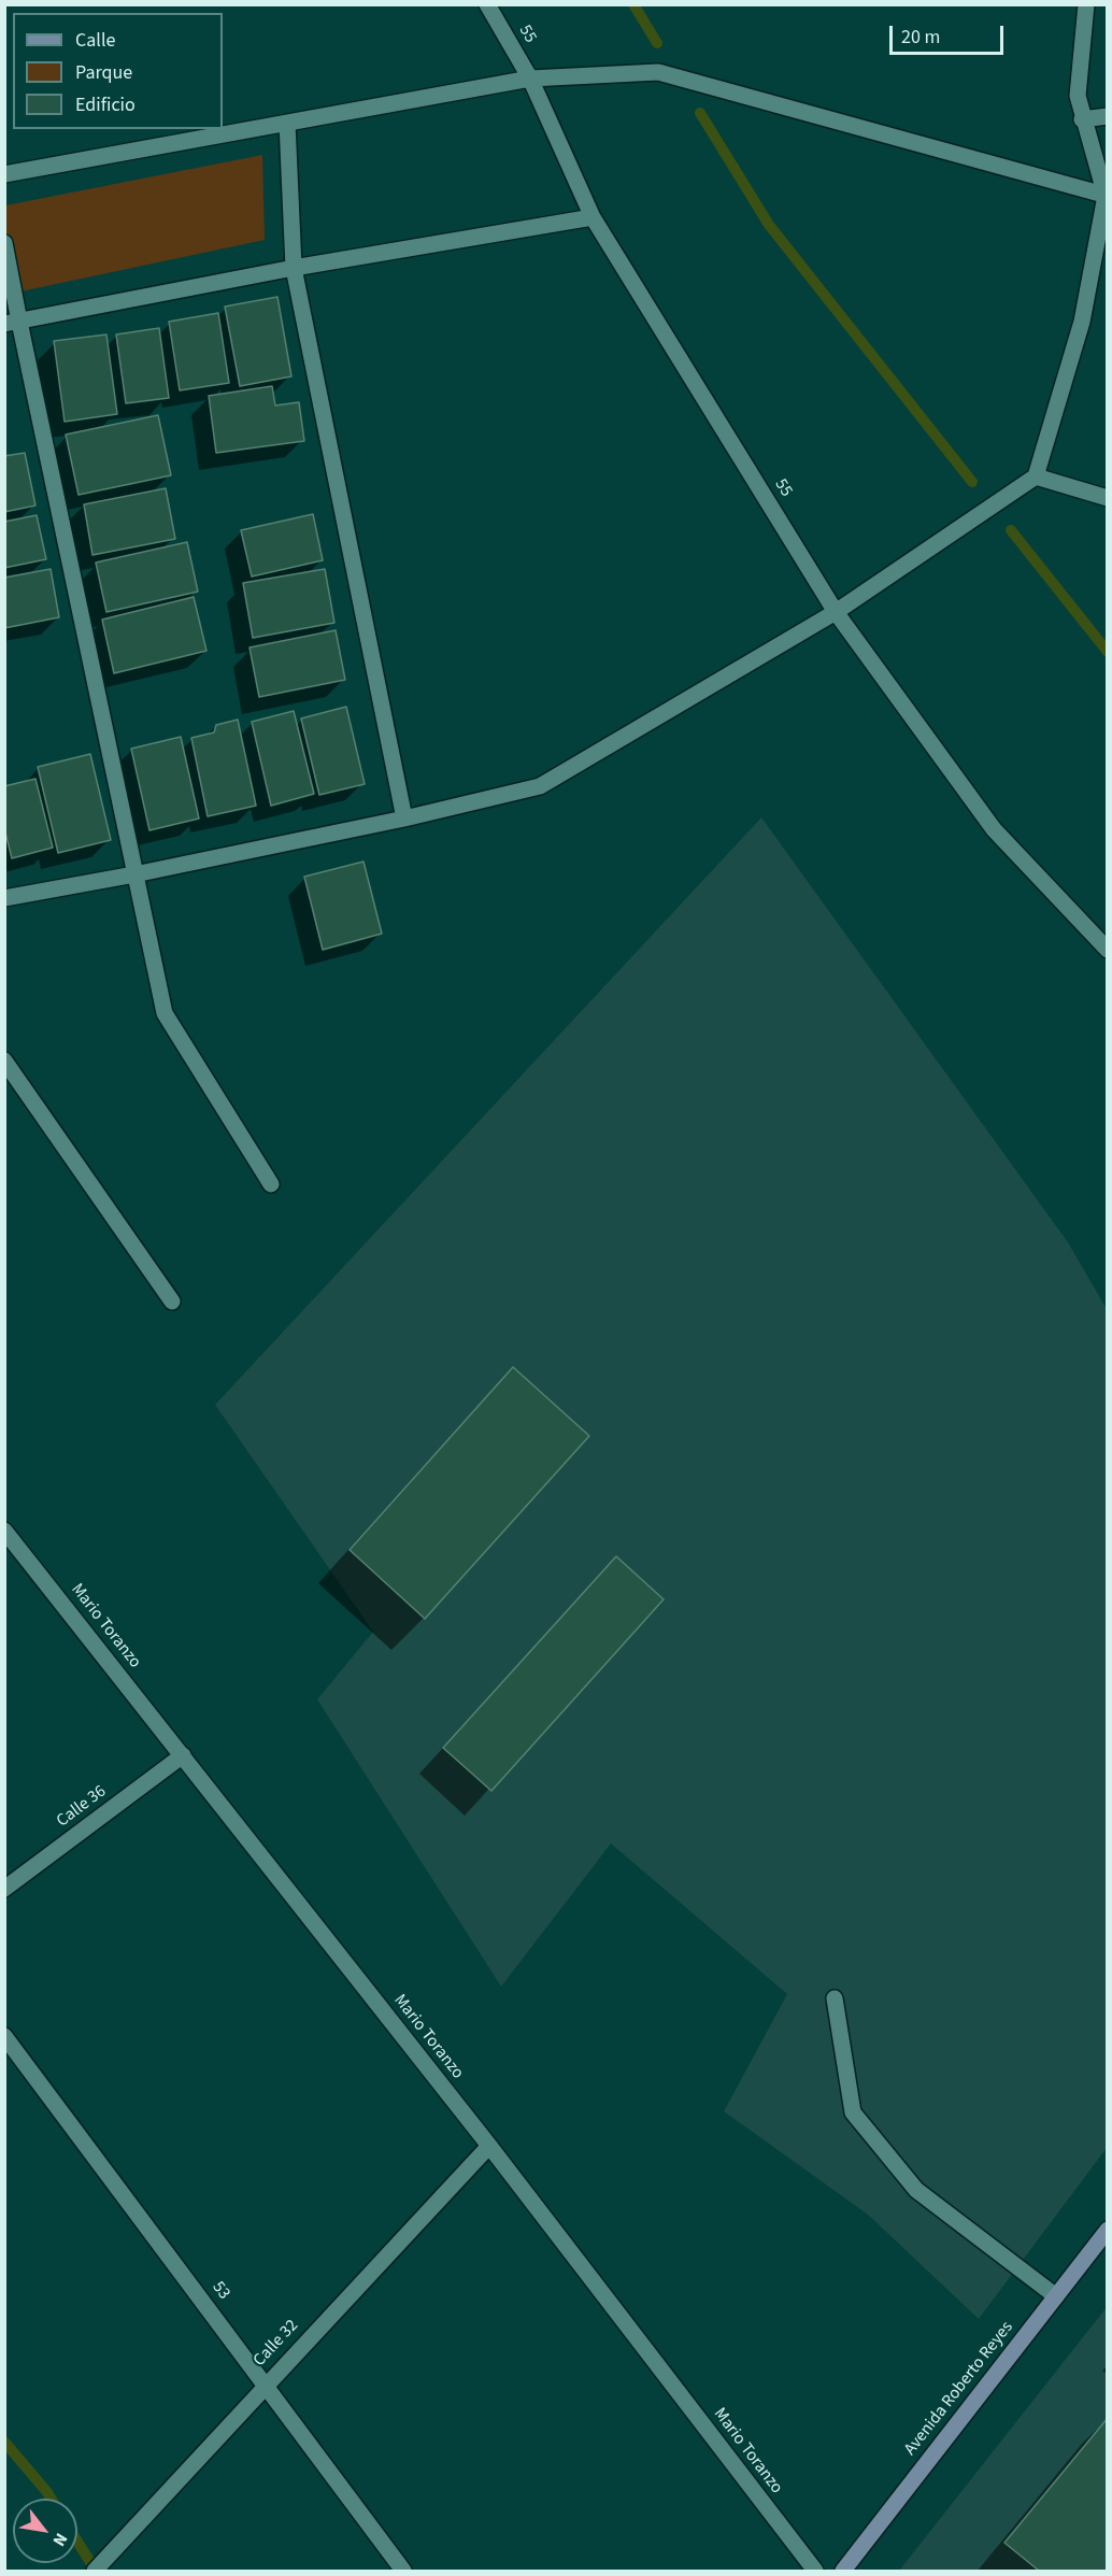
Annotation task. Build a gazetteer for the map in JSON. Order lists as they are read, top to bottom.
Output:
{
  "streets": {
    "main road": ["Avenida Roberto Reyes"],
    "street": [
      "55",
      "Mario Toranzo",
      "Calle 36",
      "53",
      "Calle 32"
    ]
  },
  "crossings": [
    ["Mario Toranzo", "Calle 36"],
    ["Mario Toranzo", "Calle 32"],
    ["53", "Calle 32"]
  ],
  "legend": ["Calle", "Parque", "Edificio"],
  "scale_bar": "20 m",
  "north": "bottom right"
}
